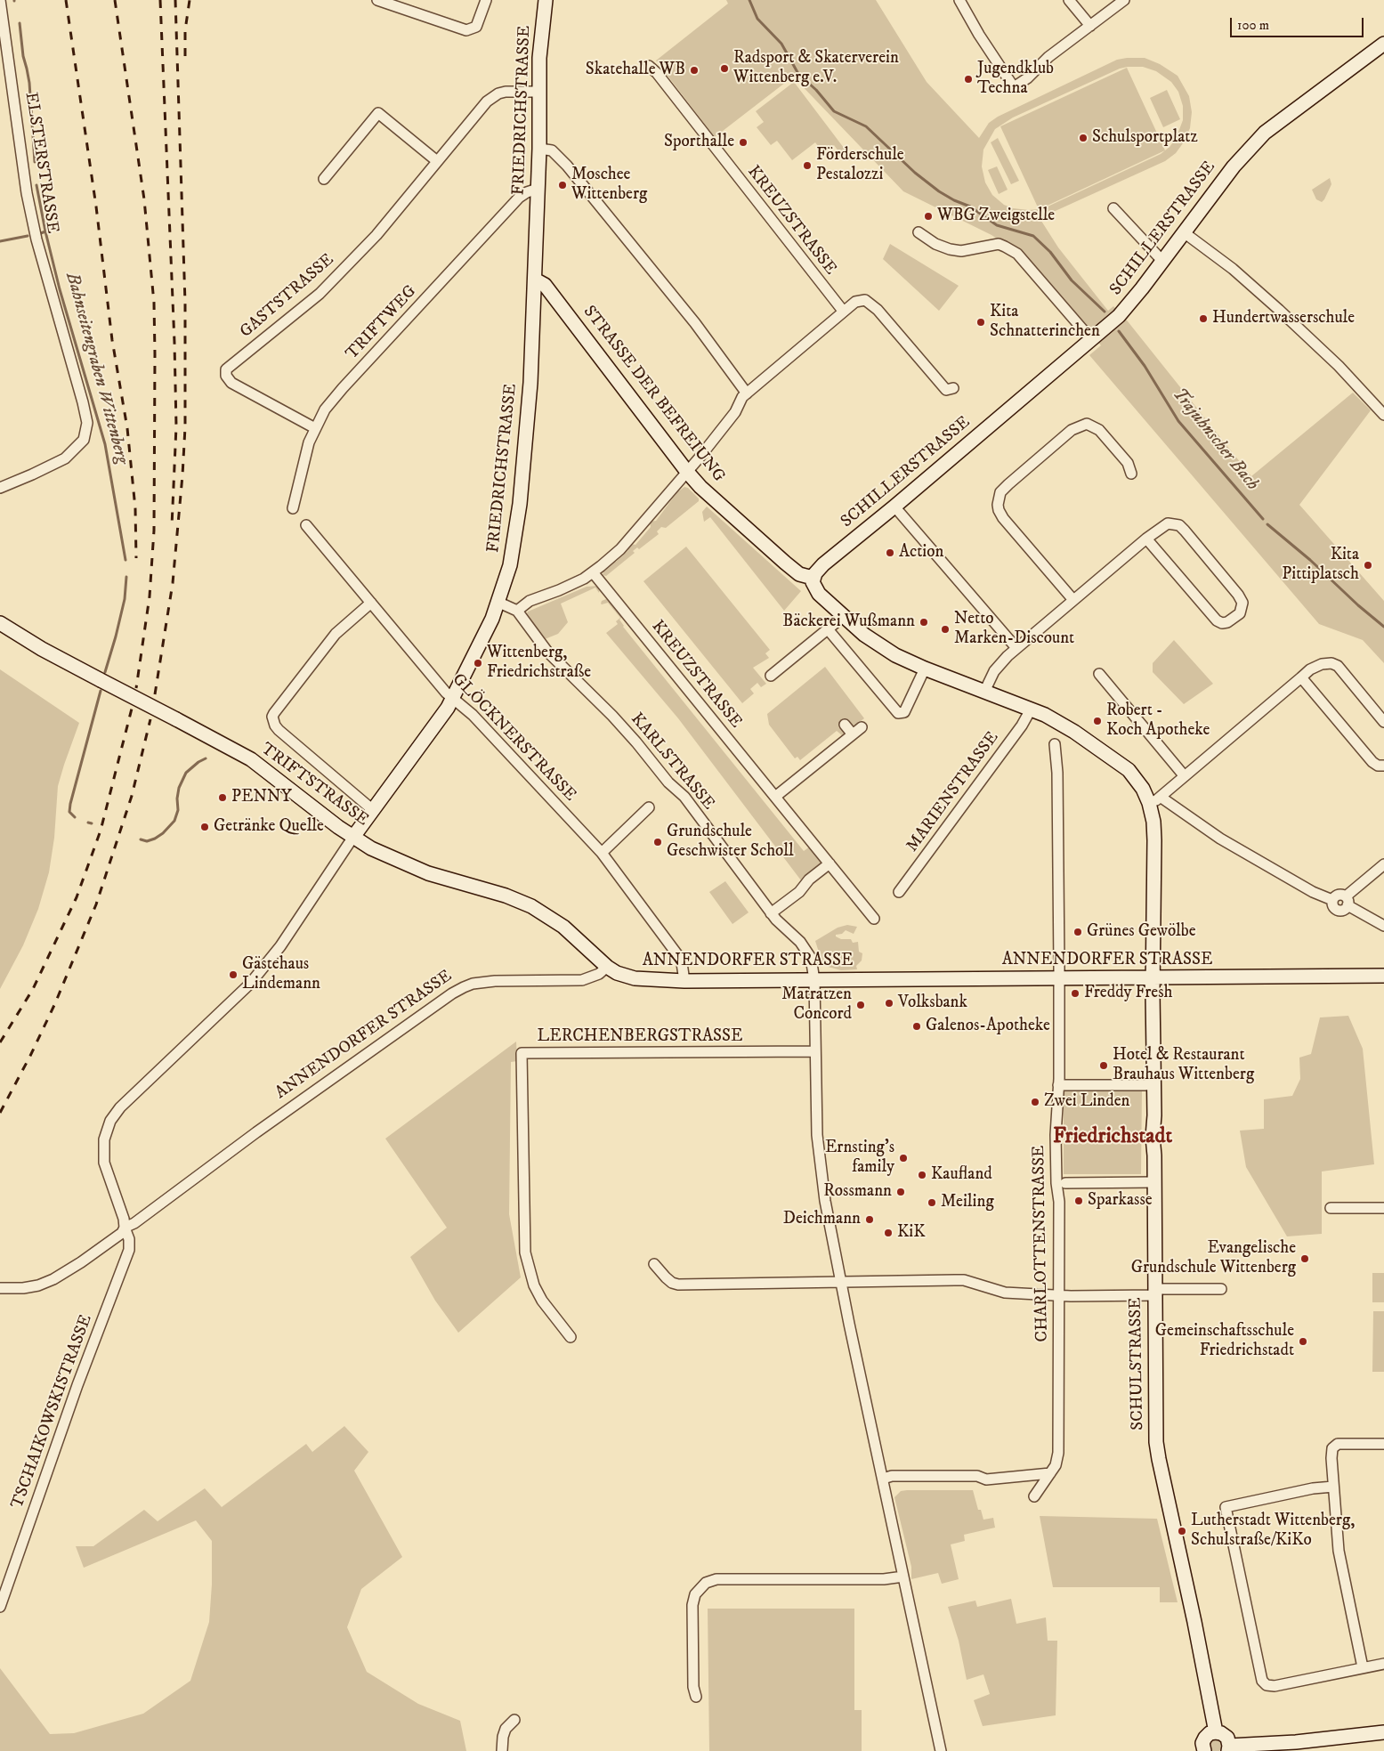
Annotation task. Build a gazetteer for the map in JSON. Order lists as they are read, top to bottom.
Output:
{
  "streets": {
    "street": [
      "FRIEDRICHSTRASSE",
      "ELSTERSTRASSE",
      "KREUZSTRASSE",
      "SCHILLERSTRASSE",
      "GASTSTRASSE",
      "TRIFTWEG",
      "STRASSE DER BEFREIUNG",
      "GLÖCKNERSTRASSE",
      "KARLSTRASSE",
      "TRIFTSTRASSE",
      "MARIENSTRASSE",
      "ANNENDORFER STRASSE",
      "LERCHENBERGSTRASSE",
      "CHARLOTTENSTRASSE",
      "SCHULSTRASSE",
      "TSCHAIKOWSKISTRASSE"
    ]
  },
  "crossings": [
    ["FRIEDRICHSTRASSE", "GASTSTRASSE"],
    ["FRIEDRICHSTRASSE", "TRIFTWEG"],
    ["FRIEDRICHSTRASSE", "STRASSE DER BEFREIUNG"],
    ["FRIEDRICHSTRASSE", "GLÖCKNERSTRASSE"],
    ["FRIEDRICHSTRASSE", "KARLSTRASSE"],
    ["FRIEDRICHSTRASSE", "TRIFTSTRASSE"],
    ["FRIEDRICHSTRASSE", "ANNENDORFER STRASSE"],
    ["FRIEDRICHSTRASSE", "TSCHAIKOWSKISTRASSE"],
    ["SCHILLERSTRASSE", "STRASSE DER BEFREIUNG"],
    ["GASTSTRASSE", "TRIFTWEG"],
    ["GLÖCKNERSTRASSE", "ANNENDORFER STRASSE"],
    ["KARLSTRASSE", "ANNENDORFER STRASSE"],
    ["TRIFTSTRASSE", "ANNENDORFER STRASSE"],
    ["ANNENDORFER STRASSE", "CHARLOTTENSTRASSE"],
    ["ANNENDORFER STRASSE", "SCHULSTRASSE"],
    ["ANNENDORFER STRASSE", "TSCHAIKOWSKISTRASSE"]
  ],
  "districts": ["Friedrichstadt"],
  "water": ["Bahnseitengraben Wittenberg", "Trajuhnscher Bach"],
  "places": [
    "Radsport & Skaterverein Wittenberg e.V.",
    "Skatehalle WB",
    "Jugendklub Techna",
    "Schulsportplatz",
    "Sporthalle",
    "Förderschule Pestalozzi",
    "Moschee Wittenberg",
    "WBG Zweigstelle",
    "Hundertwasserschule",
    "Kita Schnatterinchen",
    "Action",
    "Kita Pittiplatsch",
    "Bäckerei Wußmann",
    "Netto Marken-Discount",
    "Wittenberg, Friedrichstraße",
    "Robert - Koch Apotheke",
    "PENNY",
    "Getränke Quelle",
    "Grundschule Geschwister Scholl",
    "Grünes Gewölbe",
    "Gästehaus Lindemann",
    "Freddy Fresh",
    "Volksbank",
    "Matratzen Concord",
    "Galenos-Apotheke",
    "Hotel & Restaurant Brauhaus Wittenberg",
    "Zwei Linden",
    "Ernsting's family",
    "Kaufland",
    "Rossmann",
    "Sparkasse",
    "Meiling",
    "Deichmann",
    "KiK",
    "Evangelische Grundschule Wittenberg",
    "Gemeinschaftsschule Friedrichstadt",
    "Lutherstadt Wittenberg, Schulstraße/KiKo"
  ],
  "scale_bar": "100 m"
}
